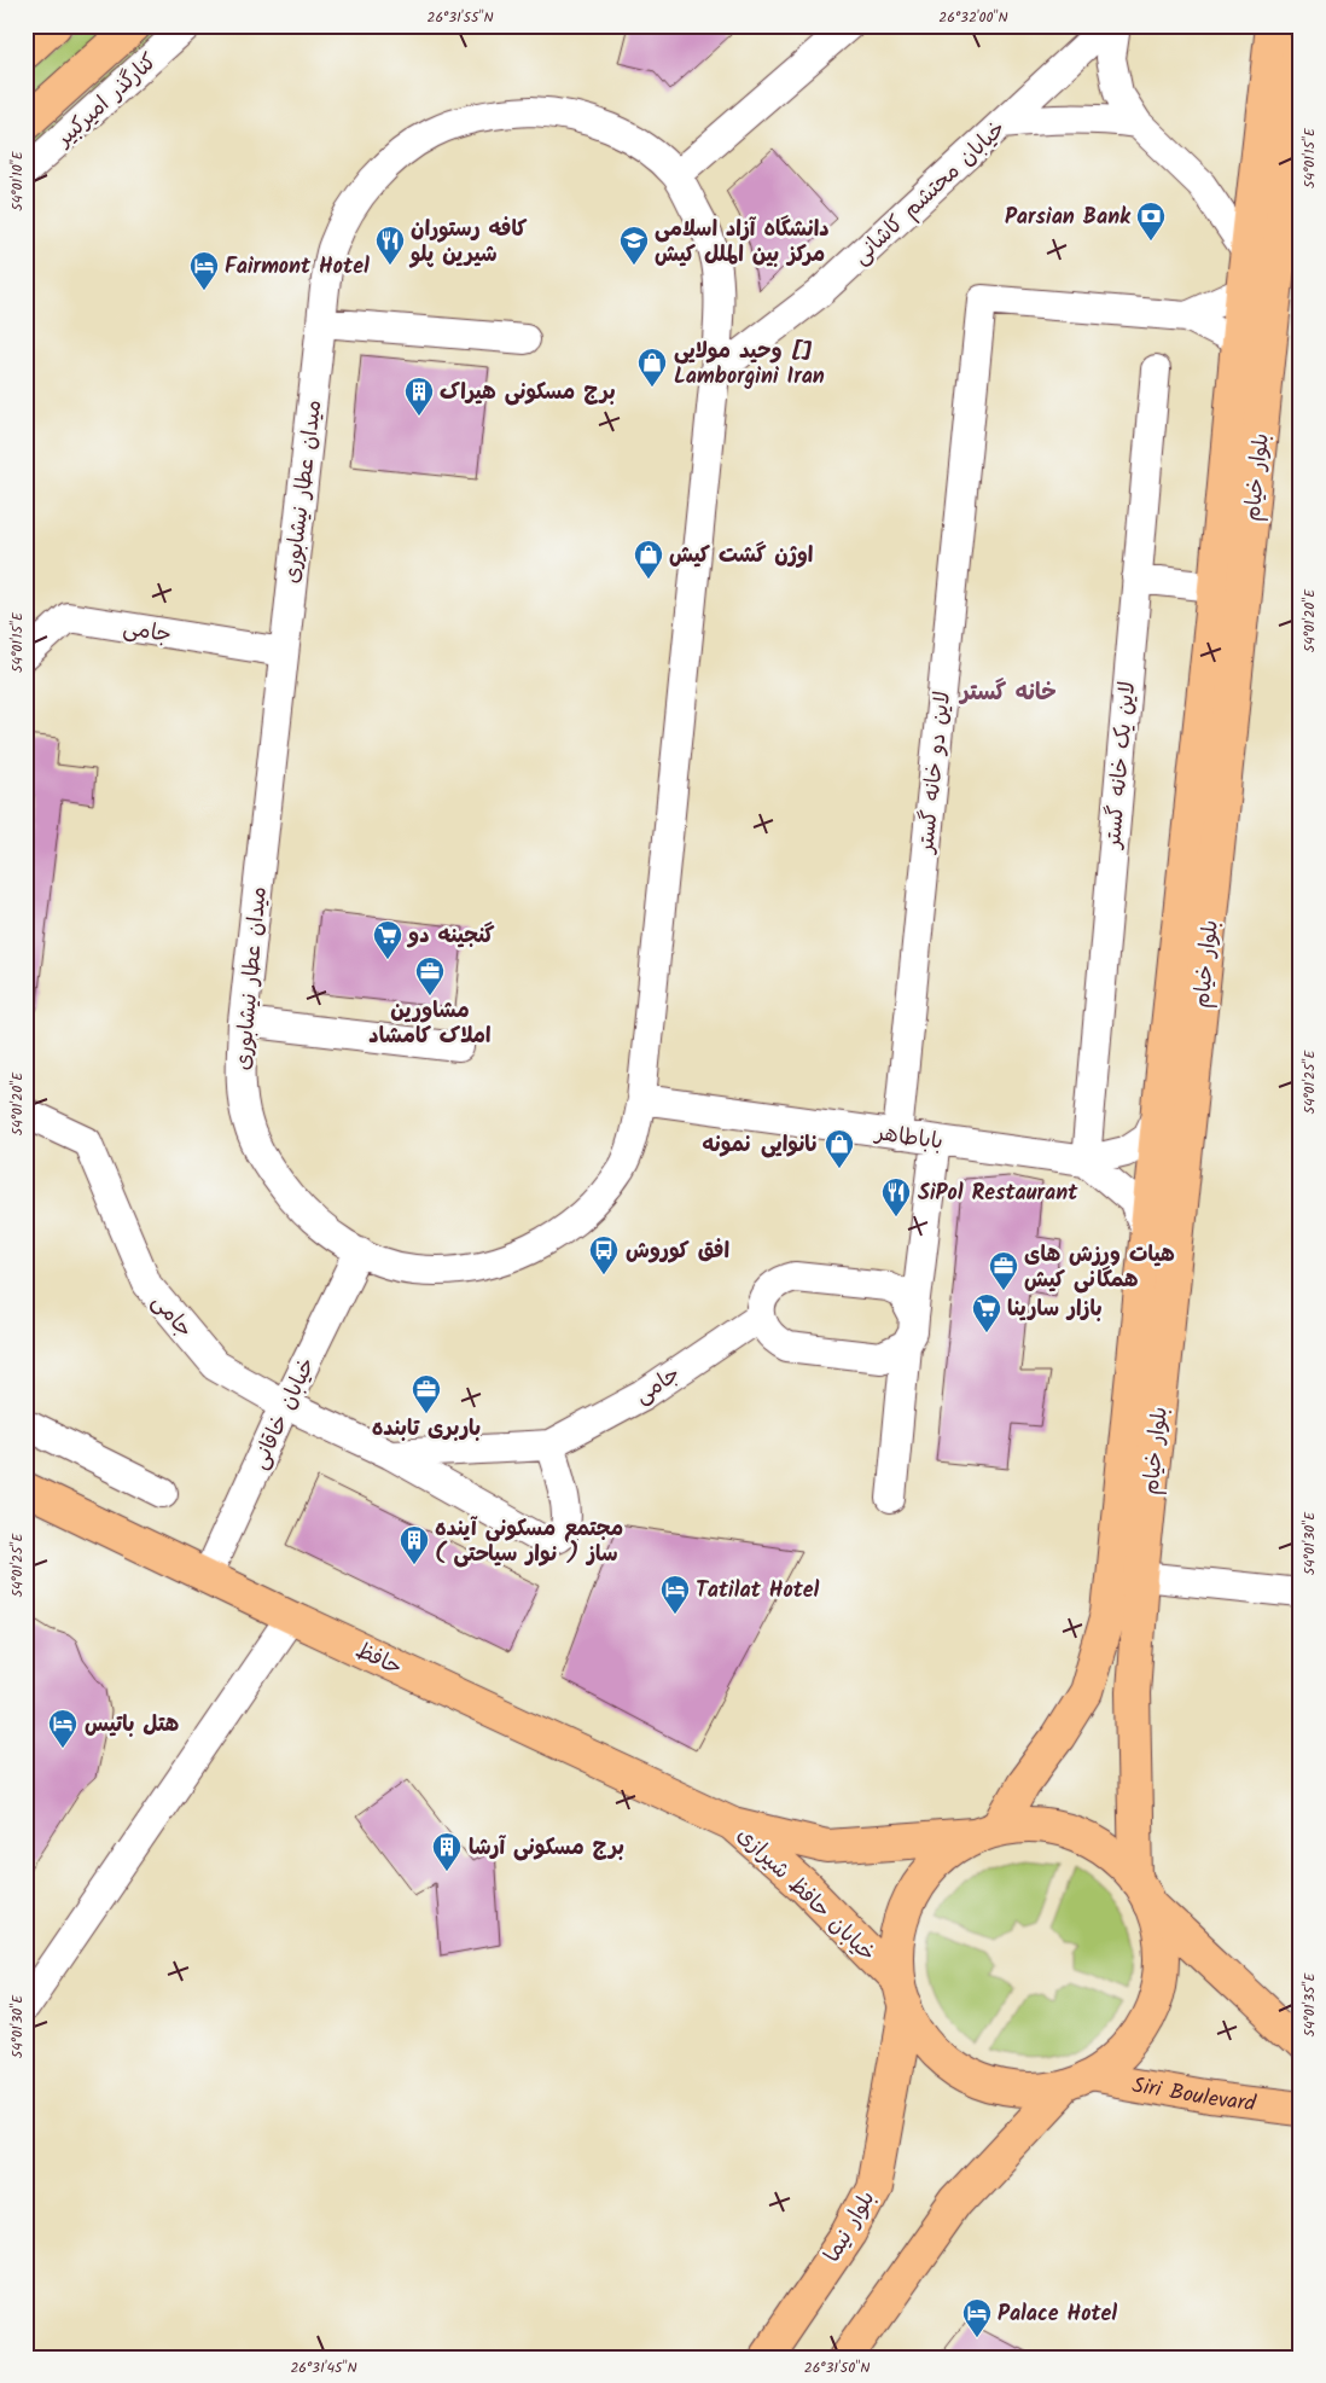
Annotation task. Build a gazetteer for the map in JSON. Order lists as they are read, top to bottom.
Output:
{
  "streets": {
    "main road": [
      "بلوار خیام",
      "حافظ",
      "خیابان حافظ شیرازی",
      "Siri Boulevard",
      "بلوار نیما"
    ],
    "street": [
      "کنارگذر امیرکبیر",
      "خیابان محتشم کاشانی",
      "میدان عطار نیشابوری",
      "جامی",
      "لاین یک خانه گستر",
      "لاین دو خانه گستر",
      "باباطاهر",
      "خیابان خاقانی"
    ]
  },
  "crossings": [
    ["خیابان محتشم کاشانی", "میدان عطار نیشابوری"],
    ["بلوار خیام", "باباطاهر"],
    ["بلوار خیام", "خیابان حافظ شیرازی"],
    ["میدان عطار نیشابوری", "جامی"],
    ["میدان عطار نیشابوری", "باباطاهر"],
    ["میدان عطار نیشابوری", "خیابان خاقانی"],
    ["جامی", "خیابان خاقانی"],
    ["لاین یک خانه گستر", "باباطاهر"],
    ["لاین دو خانه گستر", "باباطاهر"],
    ["خیابان خاقانی", "حافظ"],
    ["حافظ", "خیابان حافظ شیرازی"],
    ["خیابان حافظ شیرازی", "بلوار نیما"]
  ],
  "districts": ["خانه گستر"],
  "places": {
    "bank": ["Parsian Bank"],
    "restaurant": ["کافه رستوران شیرین پلو", "SiPol Restaurant"],
    "school or university": ["دانشگاه آزاد اسلامی مرکز بین الملل کیش"],
    "hotel": [
      "Fairmont Hotel",
      "Tatilat Hotel",
      "هتل باتیس",
      "Palace Hotel"
    ],
    "shop": ["وحید مولایی [] Lamborgini Iran", "اوژن گشت كيش", "نانوایی نمونه"],
    "building": ["برج مسکونی هیراک", "مجتمع مسکونی آینده ساز ( نوار سیاحتی )", "برج مسکونی آرشا"],
    "supermarket": ["گنجینه دو", "بازار سارینا"],
    "office": ["مشاورین املاک کامشاد", "هیات ورزش های همگانی کیش", "باربری تابنده"],
    "bus stop": ["افق کوروش"]
  },
  "coordinates": [
    "26°31'55\"N",
    "26°32'00\"N",
    "54°01'15\"E",
    "54°01'10\"E",
    "54°01'20\"E",
    "54°01'25\"E",
    "54°01'30\"E",
    "54°01'35\"E",
    "26°31'45\"N",
    "26°31'50\"N"
  ]
}
